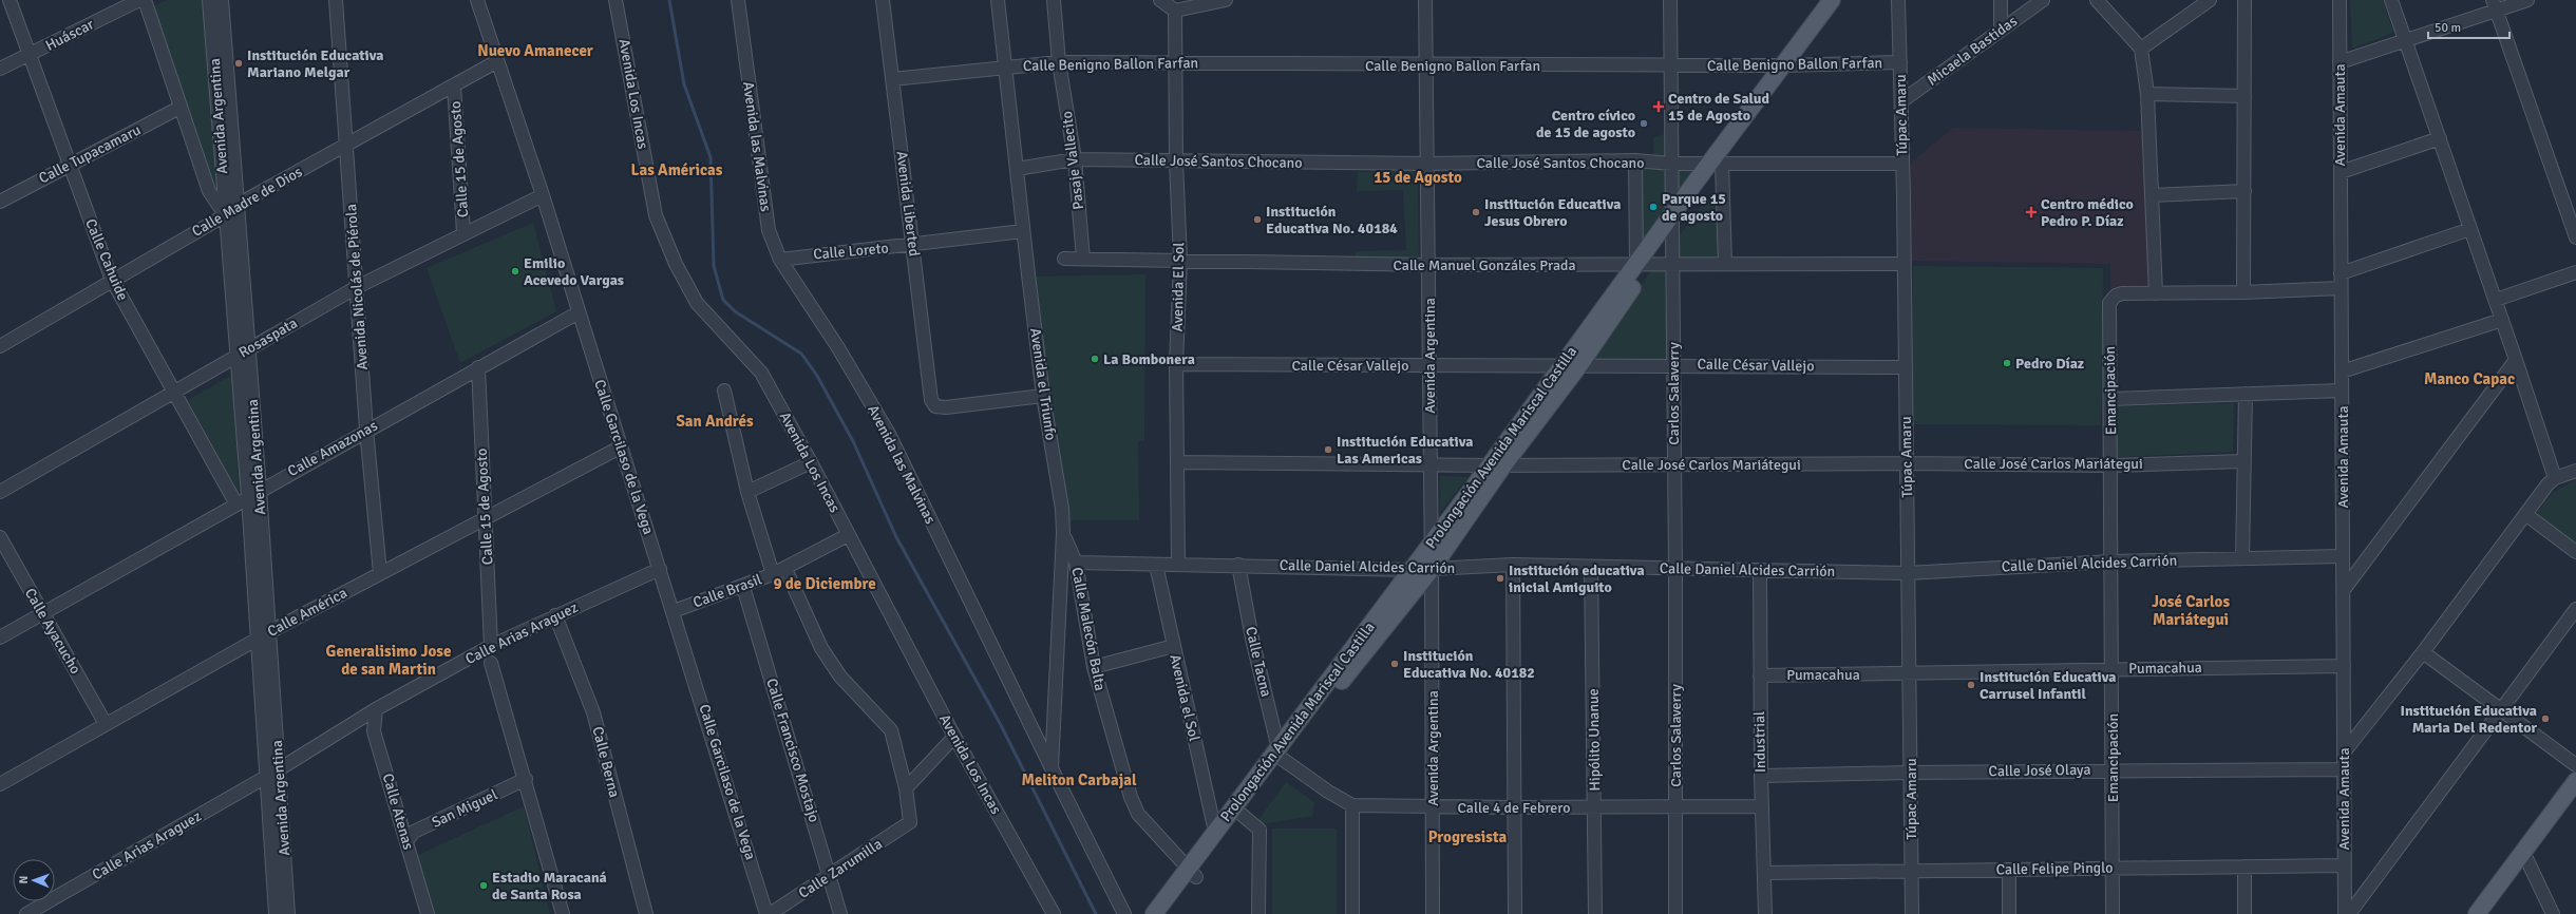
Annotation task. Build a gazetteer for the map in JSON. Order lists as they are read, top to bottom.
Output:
{
  "streets": {
    "main road": ["Prolongación Avenida Mariscal Castilla"],
    "street": [
      "Huáscar",
      "Micaela Bastidas",
      "Calle Benigno Ballon Farfan",
      "Avenida Los Incas",
      "Túpac Amaru",
      "Avenida Amauta",
      "Avenida Argentina",
      "Avenida las Malvinas",
      "Calle Tupacamaru",
      "Calle 15 de Agosto",
      "Pasaje Vallecito",
      "Calle José Santos Chocano",
      "Calle Madre de Dios",
      "Avenida Liberted",
      "Calle Loreto",
      "Calle Cahuide",
      "Calle Manuel Gonzáles Prada",
      "Avenida Nicolás de Piérola",
      "Avenida El Sol",
      "Rosaspata",
      "Calle César Vallejo",
      "Avenida el Triunfo",
      "Emancipación",
      "Carlos Salaverry",
      "Calle Amazonas",
      "Calle Garcilaso de la Vega",
      "Calle José Carlos Mariátegui",
      "Calle Daniel Alcides Carrión",
      "Calle Brasil",
      "Calle América",
      "Calle Malecón Balta",
      "Calle Ayacucho",
      "Calle Arias Araguez",
      "Calle Tacna",
      "Pumacahua",
      "Avenida el Sol",
      "Hipólito Unanue",
      "Industrial",
      "Calle Francisco Mostajo",
      "Calle Berna",
      "Calle José Olaya",
      "Calle 4 de Febrero",
      "San Miguel",
      "Calle Atenas",
      "Calle Zarumilla",
      "Calle Felipe Pinglo"
    ]
  },
  "crossings": [
    ["Huáscar", "Calle Cahuide"],
    ["Micaela Bastidas", "Túpac Amaru"],
    ["Calle Benigno Ballon Farfan", "Túpac Amaru"],
    ["Calle Benigno Ballon Farfan", "Avenida Argentina"],
    ["Calle Benigno Ballon Farfan", "Pasaje Vallecito"],
    ["Calle Benigno Ballon Farfan", "Avenida Liberted"],
    ["Calle Benigno Ballon Farfan", "Avenida El Sol"],
    ["Calle Benigno Ballon Farfan", "Avenida el Triunfo"],
    ["Calle Benigno Ballon Farfan", "Carlos Salaverry"],
    ["Calle Benigno Ballon Farfan", "Prolongación Avenida Mariscal Castilla"],
    ["Avenida Los Incas", "Calle Brasil"],
    ["Túpac Amaru", "Calle José Santos Chocano"],
    ["Túpac Amaru", "Calle Manuel Gonzáles Prada"],
    ["Túpac Amaru", "Calle César Vallejo"],
    ["Túpac Amaru", "Calle José Carlos Mariátegui"],
    ["Túpac Amaru", "Calle Daniel Alcides Carrión"],
    ["Túpac Amaru", "Pumacahua"],
    ["Túpac Amaru", "Calle José Olaya"],
    ["Túpac Amaru", "Calle Felipe Pinglo"],
    ["Avenida Amauta", "Calle Daniel Alcides Carrión"],
    ["Avenida Amauta", "Pumacahua"],
    ["Avenida Amauta", "Calle José Olaya"],
    ["Avenida Amauta", "Calle Felipe Pinglo"],
    ["Avenida Argentina", "Calle José Santos Chocano"],
    ["Avenida Argentina", "Calle Madre de Dios"],
    ["Avenida Argentina", "Calle Manuel Gonzáles Prada"],
    ["Avenida Argentina", "Rosaspata"],
    ["Avenida Argentina", "Calle César Vallejo"],
    ["Avenida Argentina", "Prolongación Avenida Mariscal Castilla"],
    ["Avenida Argentina", "Calle Amazonas"],
    ["Avenida Argentina", "Calle José Carlos Mariátegui"],
    ["Avenida Argentina", "Calle Daniel Alcides Carrión"],
    ["Avenida Argentina", "Calle América"],
    ["Avenida Argentina", "Calle Arias Araguez"],
    ["Avenida Argentina", "Calle 4 de Febrero"],
    ["Avenida las Malvinas", "Calle Loreto"],
    ["Avenida las Malvinas", "Avenida el Triunfo"],
    ["Calle Tupacamaru", "Calle Cahuide"],
    ["Calle 15 de Agosto", "Calle Madre de Dios"],
    ["Calle 15 de Agosto", "Rosaspata"],
    ["Calle 15 de Agosto", "Calle Amazonas"],
    ["Calle 15 de Agosto", "Calle América"],
    ["Calle 15 de Agosto", "Calle Arias Araguez"],
    ["Pasaje Vallecito", "Calle José Santos Chocano"],
    ["Pasaje Vallecito", "Calle Manuel Gonzáles Prada"],
    ["Calle José Santos Chocano", "Avenida El Sol"],
    ["Calle José Santos Chocano", "Avenida el Triunfo"],
    ["Calle José Santos Chocano", "Carlos Salaverry"],
    ["Calle José Santos Chocano", "Prolongación Avenida Mariscal Castilla"],
    ["Calle Madre de Dios", "Calle Cahuide"],
    ["Calle Madre de Dios", "Avenida Nicolás de Piérola"],
    ["Calle Madre de Dios", "Calle Garcilaso de la Vega"],
    ["Avenida Liberted", "Calle Loreto"],
    ["Avenida Liberted", "Avenida el Triunfo"],
    ["Calle Loreto", "Avenida el Triunfo"],
    ["Calle Cahuide", "Rosaspata"],
    ["Calle Cahuide", "Calle Amazonas"],
    ["Calle Manuel Gonzáles Prada", "Avenida El Sol"],
    ["Calle Manuel Gonzáles Prada", "Carlos Salaverry"],
    ["Calle Manuel Gonzáles Prada", "Prolongación Avenida Mariscal Castilla"],
    ["Avenida Nicolás de Piérola", "Rosaspata"],
    ["Avenida Nicolás de Piérola", "Calle Amazonas"],
    ["Avenida Nicolás de Piérola", "Calle América"],
    ["Avenida El Sol", "Calle César Vallejo"],
    ["Avenida El Sol", "Calle José Carlos Mariátegui"],
    ["Avenida El Sol", "Calle Daniel Alcides Carrión"],
    ["Rosaspata", "Calle Garcilaso de la Vega"],
    ["Calle César Vallejo", "Carlos Salaverry"],
    ["Calle César Vallejo", "Prolongación Avenida Mariscal Castilla"],
    ["Avenida el Triunfo", "Calle Malecón Balta"],
    ["Emancipación", "Calle José Carlos Mariátegui"],
    ["Emancipación", "Calle Daniel Alcides Carrión"],
    ["Emancipación", "Pumacahua"],
    ["Emancipación", "Calle José Olaya"],
    ["Emancipación", "Calle Felipe Pinglo"],
    ["Carlos Salaverry", "Prolongación Avenida Mariscal Castilla"],
    ["Carlos Salaverry", "Calle José Carlos Mariátegui"],
    ["Carlos Salaverry", "Calle Daniel Alcides Carrión"],
    ["Carlos Salaverry", "Calle 4 de Febrero"],
    ["Prolongación Avenida Mariscal Castilla", "Calle José Carlos Mariátegui"],
    ["Prolongación Avenida Mariscal Castilla", "Calle Daniel Alcides Carrión"],
    ["Prolongación Avenida Mariscal Castilla", "Calle Malecón Balta"],
    ["Prolongación Avenida Mariscal Castilla", "Calle Tacna"],
    ["Prolongación Avenida Mariscal Castilla", "Avenida el Sol"],
    ["Prolongación Avenida Mariscal Castilla", "Calle 4 de Febrero"],
    ["Calle Amazonas", "Calle Garcilaso de la Vega"],
    ["Calle Amazonas", "Calle Ayacucho"],
    ["Calle Garcilaso de la Vega", "Calle Brasil"],
    ["Calle Garcilaso de la Vega", "Calle América"],
    ["Calle Garcilaso de la Vega", "Calle Arias Araguez"],
    ["Calle Garcilaso de la Vega", "Calle Zarumilla"],
    ["Calle Daniel Alcides Carrión", "Calle Malecón Balta"],
    ["Calle Daniel Alcides Carrión", "Calle Tacna"],
    ["Calle Daniel Alcides Carrión", "Avenida el Sol"],
    ["Calle Daniel Alcides Carrión", "Hipólito Unanue"],
    ["Calle Daniel Alcides Carrión", "Industrial"],
    ["Calle Brasil", "Calle Francisco Mostajo"],
    ["Calle América", "Calle Ayacucho"],
    ["Calle Arias Araguez", "Calle Berna"],
    ["Calle Arias Araguez", "Calle Atenas"],
    ["Calle Tacna", "Calle 4 de Febrero"],
    ["Pumacahua", "Industrial"],
    ["Hipólito Unanue", "Calle 4 de Febrero"],
    ["Industrial", "Calle José Olaya"],
    ["Industrial", "Calle 4 de Febrero"],
    ["Industrial", "Calle Felipe Pinglo"],
    ["Calle Francisco Mostajo", "Calle Zarumilla"],
    ["San Miguel", "Calle Atenas"]
  ],
  "districts": [
    "Nuevo Amanecer",
    "Las Américas",
    "15 de Agosto",
    "Manco Capac",
    "San Andrés",
    "9 de Diciembre",
    "José Carlos Mariátegui",
    "Generalisimo Jose de san Martin",
    "Meliton Carbajal",
    "Progresista"
  ],
  "places": {
    "other": [
      "Institución Educativa Mariano Melgar",
      "Centro cívico de 15 de agosto",
      "Parque 15 de agosto",
      "Institución Educativa Jesus Obrero",
      "Institución Educativa No. 40184",
      "Emilio Acevedo Vargas",
      "La Bombonera",
      "Pedro Díaz",
      "Institución Educativa Las Americas",
      "Institución educativa inicial Amiguito",
      "Institución Educativa No. 40182",
      "Institución Educativa Carrusel Infantil",
      "Institución Educativa Maria Del Redentor",
      "Estadio Maracaná de Santa Rosa"
    ],
    "health": ["Centro de Salud 15 de Agosto", "Centro médico Pedro P. Díaz"]
  },
  "scale_bar": "50 m",
  "north": "left"
}
